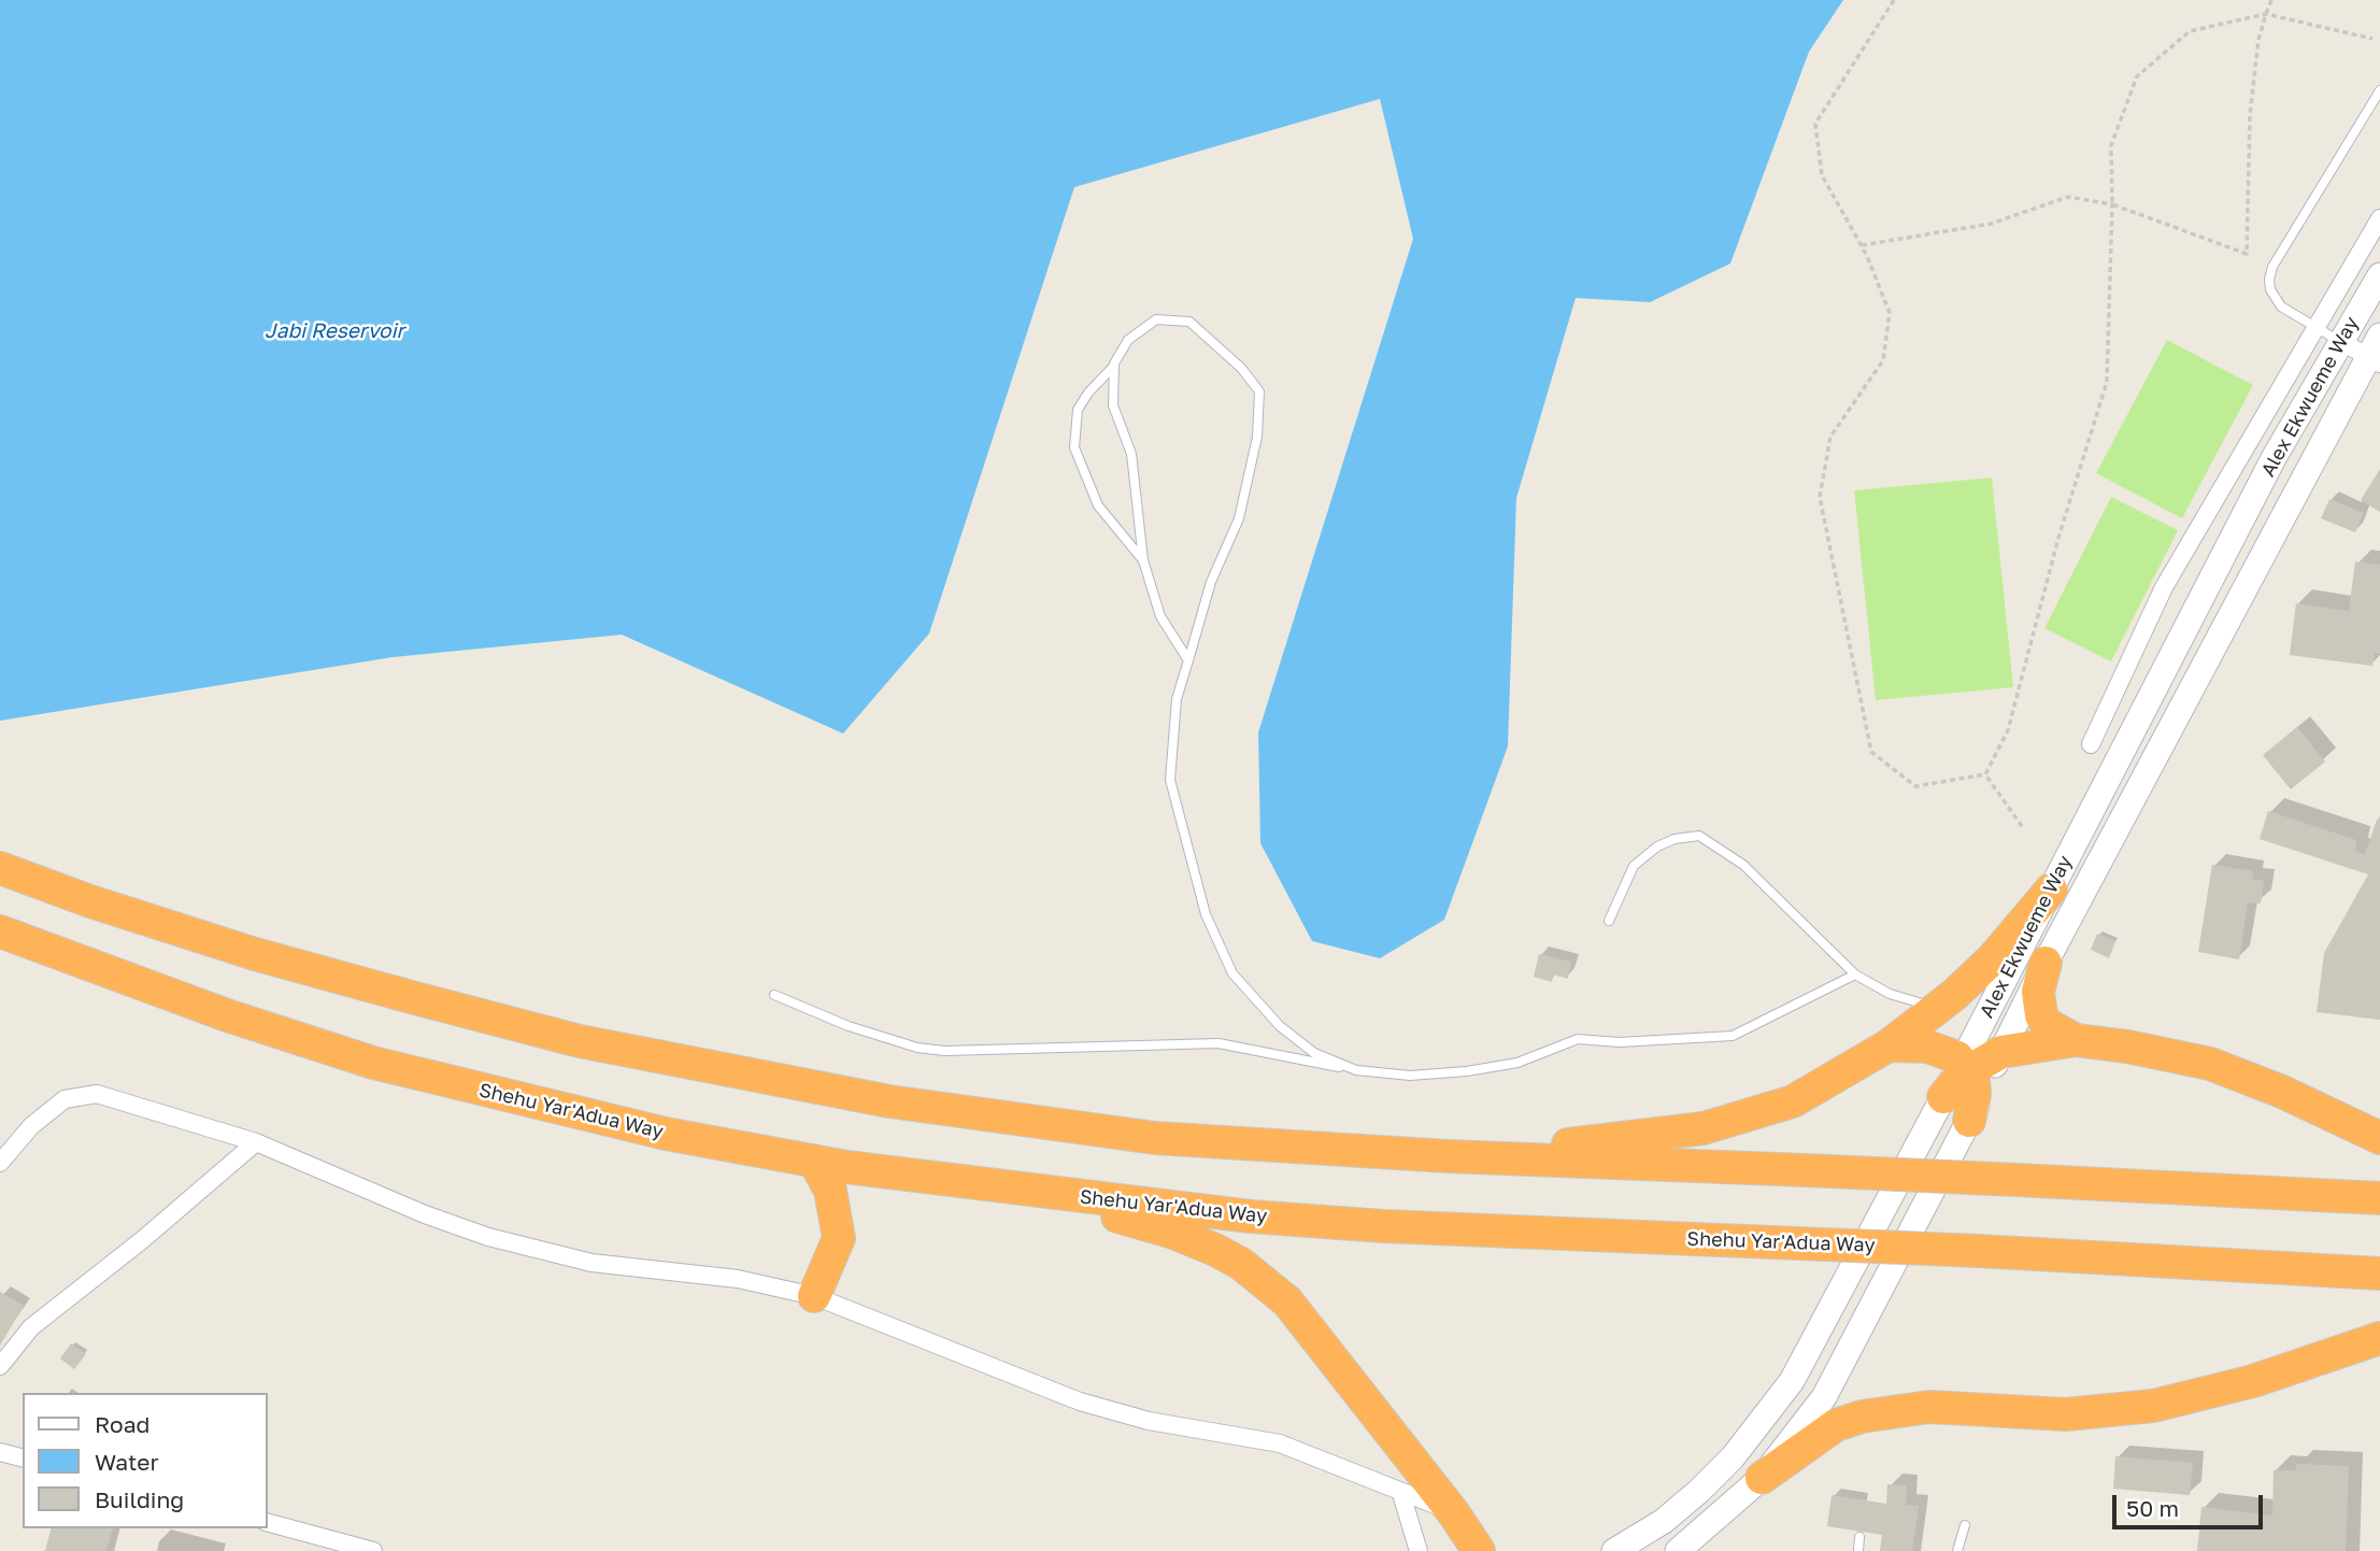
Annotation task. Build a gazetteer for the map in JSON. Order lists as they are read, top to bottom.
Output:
{
  "streets": {
    "highway": ["Shehu Yar'Adua Way"],
    "street": ["Alex Ekwueme Way"]
  },
  "water": ["Jabi Reservoir"],
  "legend": ["Road", "Water", "Building"],
  "scale_bar": "50 m"
}
